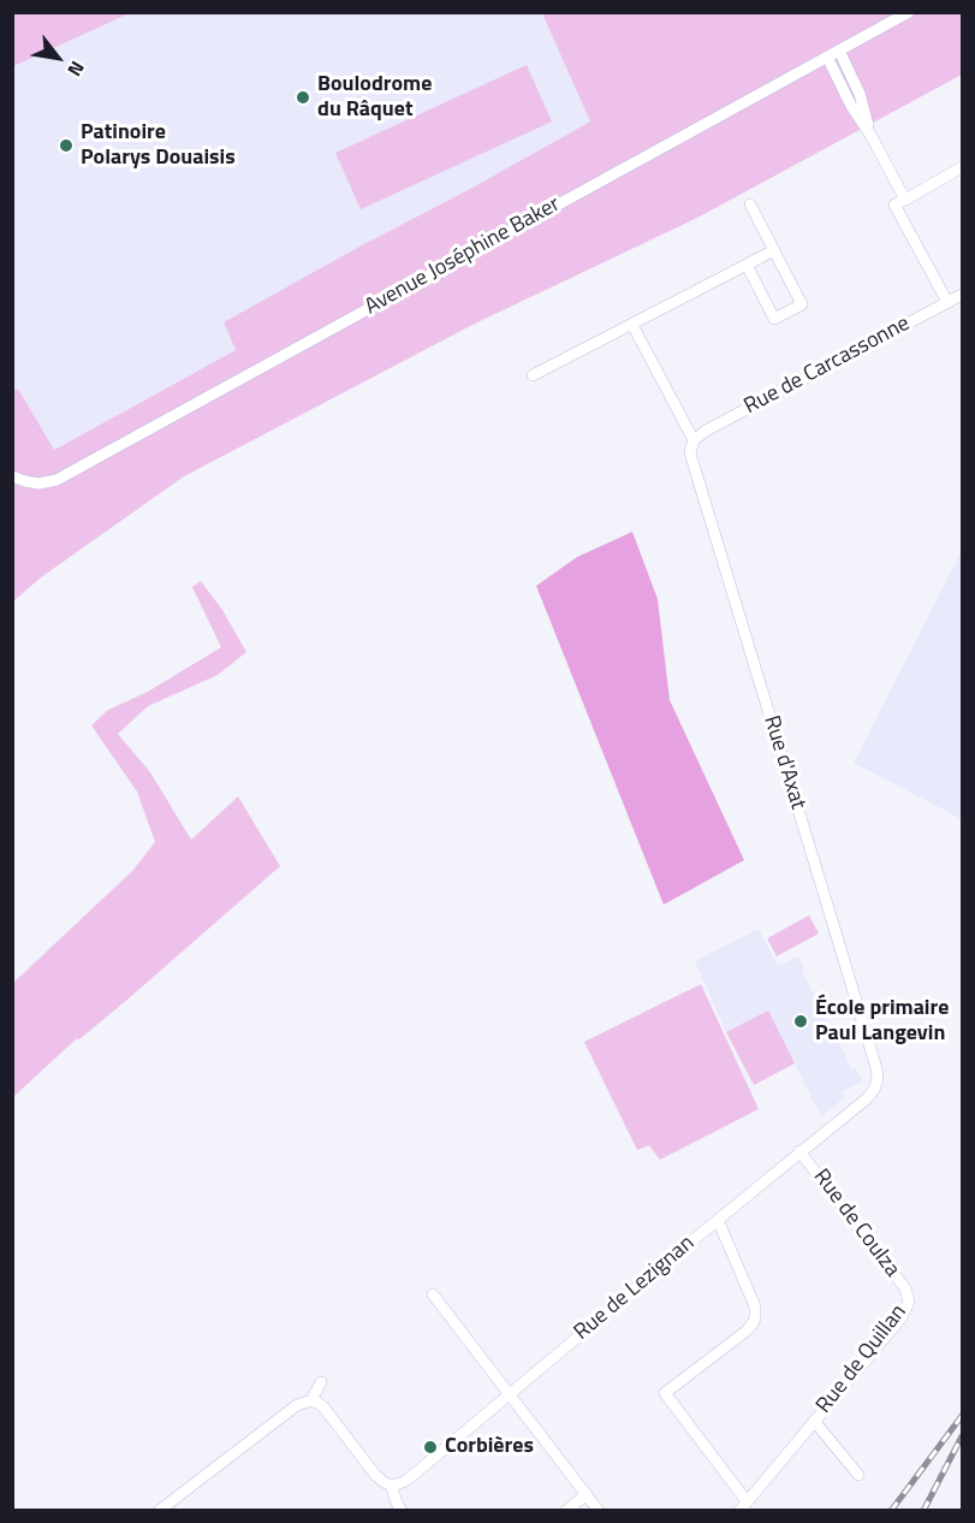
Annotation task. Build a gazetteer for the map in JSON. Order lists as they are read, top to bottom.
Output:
{
  "streets": {
    "street": [
      "Avenue Joséphine Baker",
      "Rue de Carcassonne",
      "Rue d'Axat",
      "Rue de Coulza",
      "Rue de Lezignan",
      "Rue de Quillan"
    ]
  },
  "crossings": [
    ["Rue de Carcassonne", "Rue d'Axat"],
    ["Rue d'Axat", "Rue de Lezignan"],
    ["Rue de Coulza", "Rue de Lezignan"],
    ["Rue de Coulza", "Rue de Quillan"]
  ],
  "places": [
    "Boulodrome du Râquet",
    "Patinoire Polarys Douaisis",
    "École primaire Paul Langevin",
    "Corbières"
  ],
  "north": "bottom right"
}
